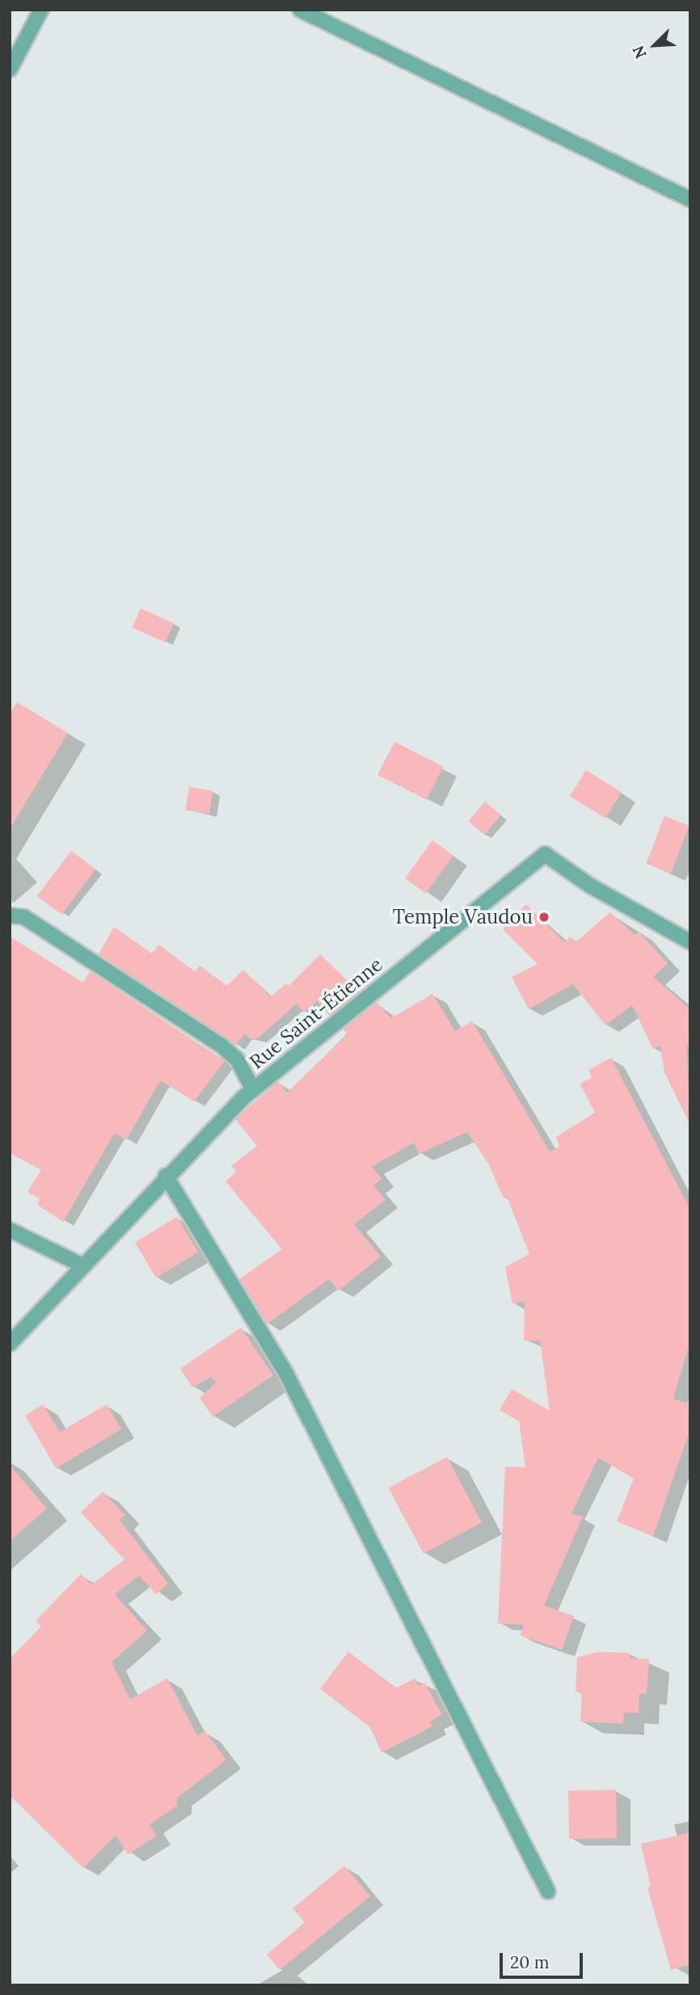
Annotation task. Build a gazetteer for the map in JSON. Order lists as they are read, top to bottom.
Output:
{
  "streets": {
    "street": ["Rue Saint-Étienne"]
  },
  "places": ["Temple Vaudou"],
  "scale_bar": "20 m",
  "north": "bottom left"
}
